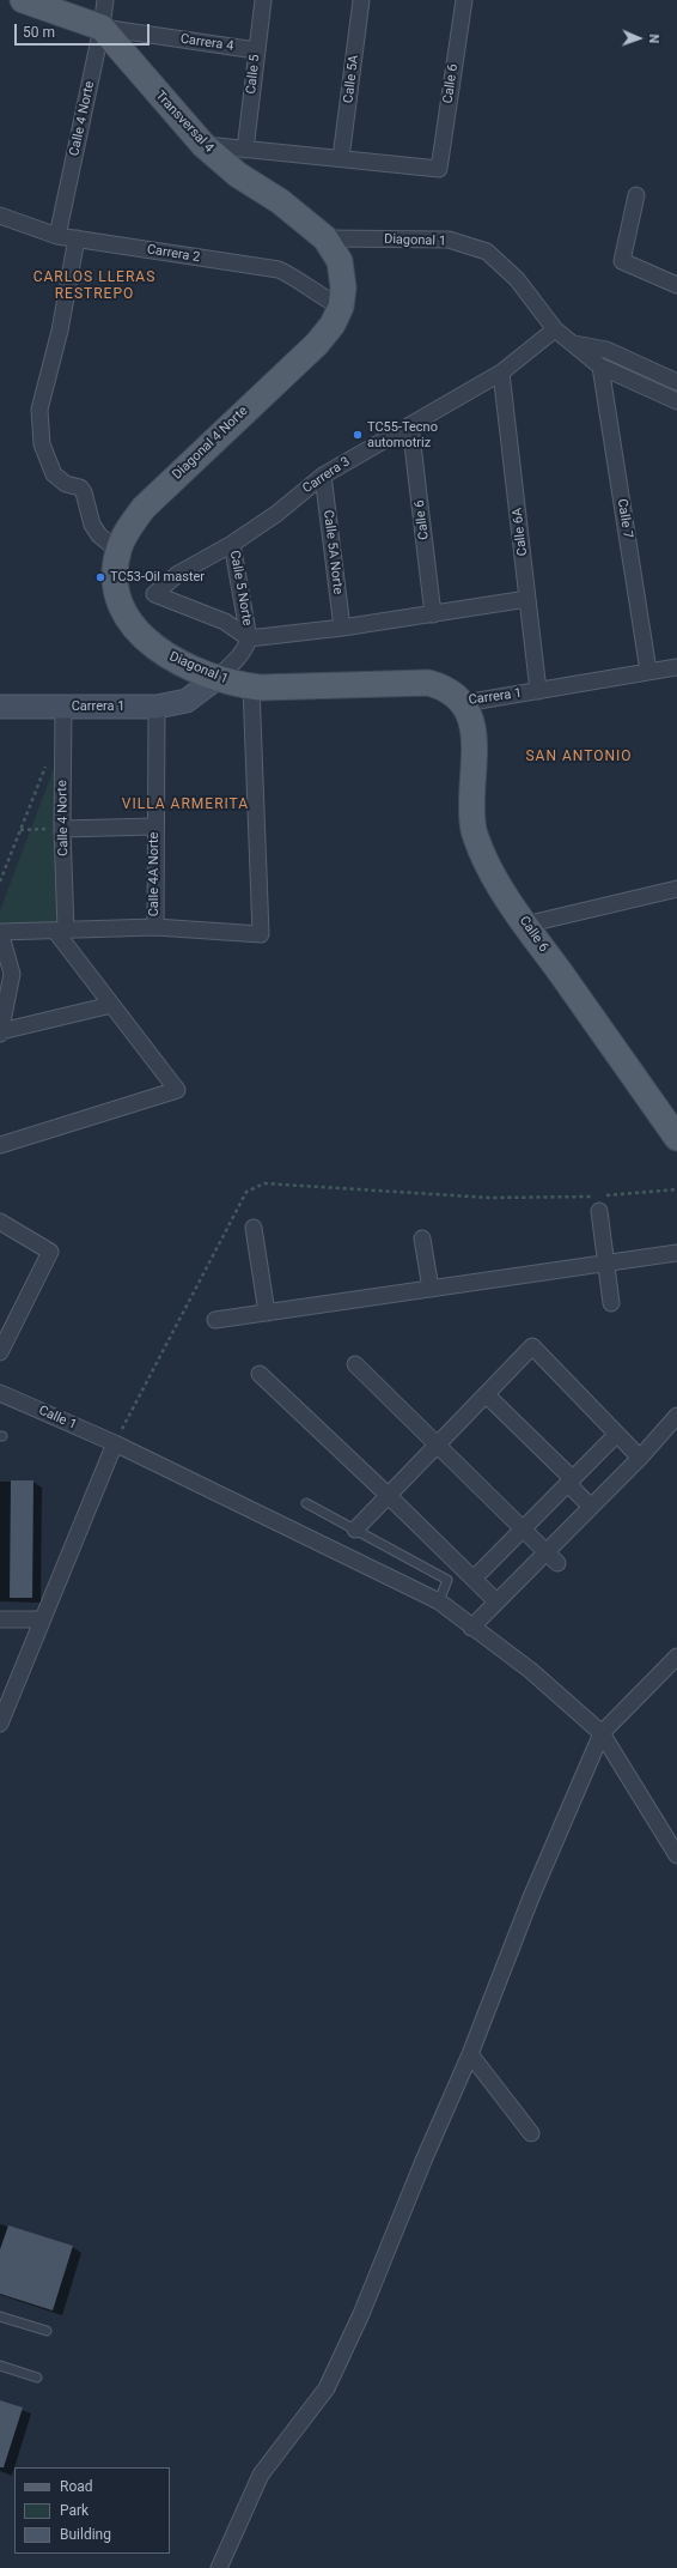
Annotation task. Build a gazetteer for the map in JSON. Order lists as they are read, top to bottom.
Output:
{
  "streets": {
    "main road": [
      "Calle 6",
      "Transversal 4",
      "Diagonal 1",
      "Diagonal 4 Norte",
      "Carrera 1"
    ],
    "street": [
      "Carrera 4",
      "Calle 5",
      "Calle 5A",
      "Calle 4 Norte",
      "Carrera 2",
      "Carrera 3",
      "Calle 7",
      "Calle 6A",
      "Calle 5A Norte",
      "Calle 5 Norte",
      "Calle 4A Norte",
      "Calle 1"
    ]
  },
  "crossings": [
    ["Carrera 4", "Calle 5"],
    ["Carrera 4", "Calle 4 Norte"],
    ["Carrera 4", "Transversal 4"],
    ["Calle 5A", "Calle 6"],
    ["Calle 6", "Carrera 3"],
    ["Calle 6", "Carrera 1"],
    ["Calle 4 Norte", "Transversal 4"],
    ["Calle 4 Norte", "Carrera 2"],
    ["Calle 4 Norte", "Carrera 1"],
    ["Transversal 4", "Diagonal 1"],
    ["Transversal 4", "Carrera 2"],
    ["Transversal 4", "Diagonal 4 Norte"],
    ["Diagonal 1", "Diagonal 4 Norte"],
    ["Diagonal 1", "Carrera 3"],
    ["Diagonal 1", "Calle 5 Norte"],
    ["Diagonal 1", "Carrera 1"],
    ["Carrera 2", "Diagonal 4 Norte"],
    ["Carrera 3", "Calle 6A"],
    ["Carrera 3", "Calle 5A Norte"],
    ["Carrera 3", "Calle 5 Norte"],
    ["Calle 7", "Carrera 1"],
    ["Calle 6A", "Carrera 1"],
    ["Calle 5 Norte", "Carrera 1"],
    ["Carrera 1", "Calle 4A Norte"]
  ],
  "districts": ["CARLOS LLERAS RESTREPO", "SAN ANTONIO", "VILLA ARMERITA"],
  "places": ["TC55-Tecno automotriz", "TC53-Oil master"],
  "legend": ["Road", "Park", "Building"],
  "scale_bar": "50 m",
  "north": "right"
}
